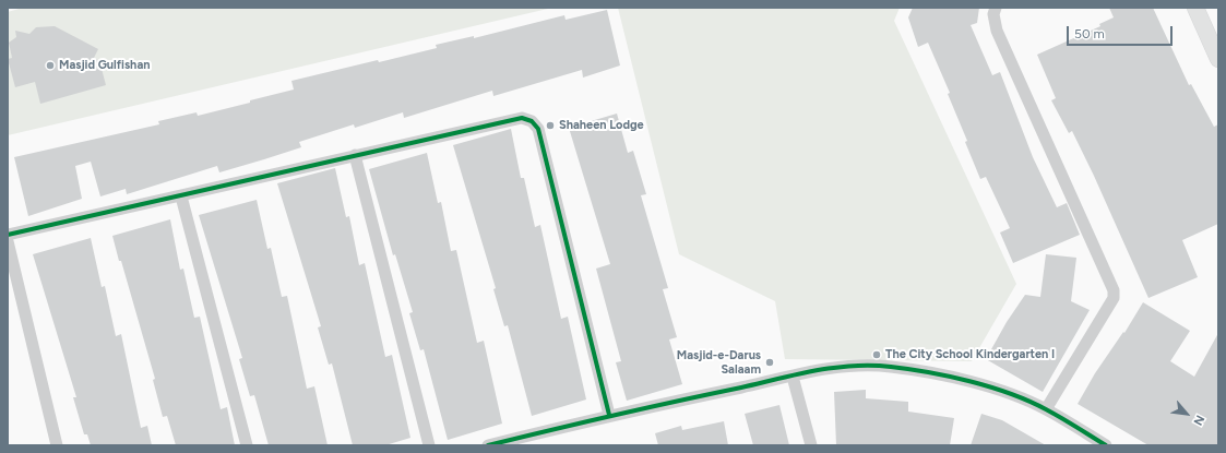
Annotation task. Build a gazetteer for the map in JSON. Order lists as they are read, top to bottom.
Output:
{
  "places": [
    "Masjid Gulfishan",
    "Shaheen Lodge",
    "The City School Kindergarten I",
    "Masjid-e-Darus Salaam"
  ],
  "scale_bar": "50 m",
  "north": "bottom right"
}
